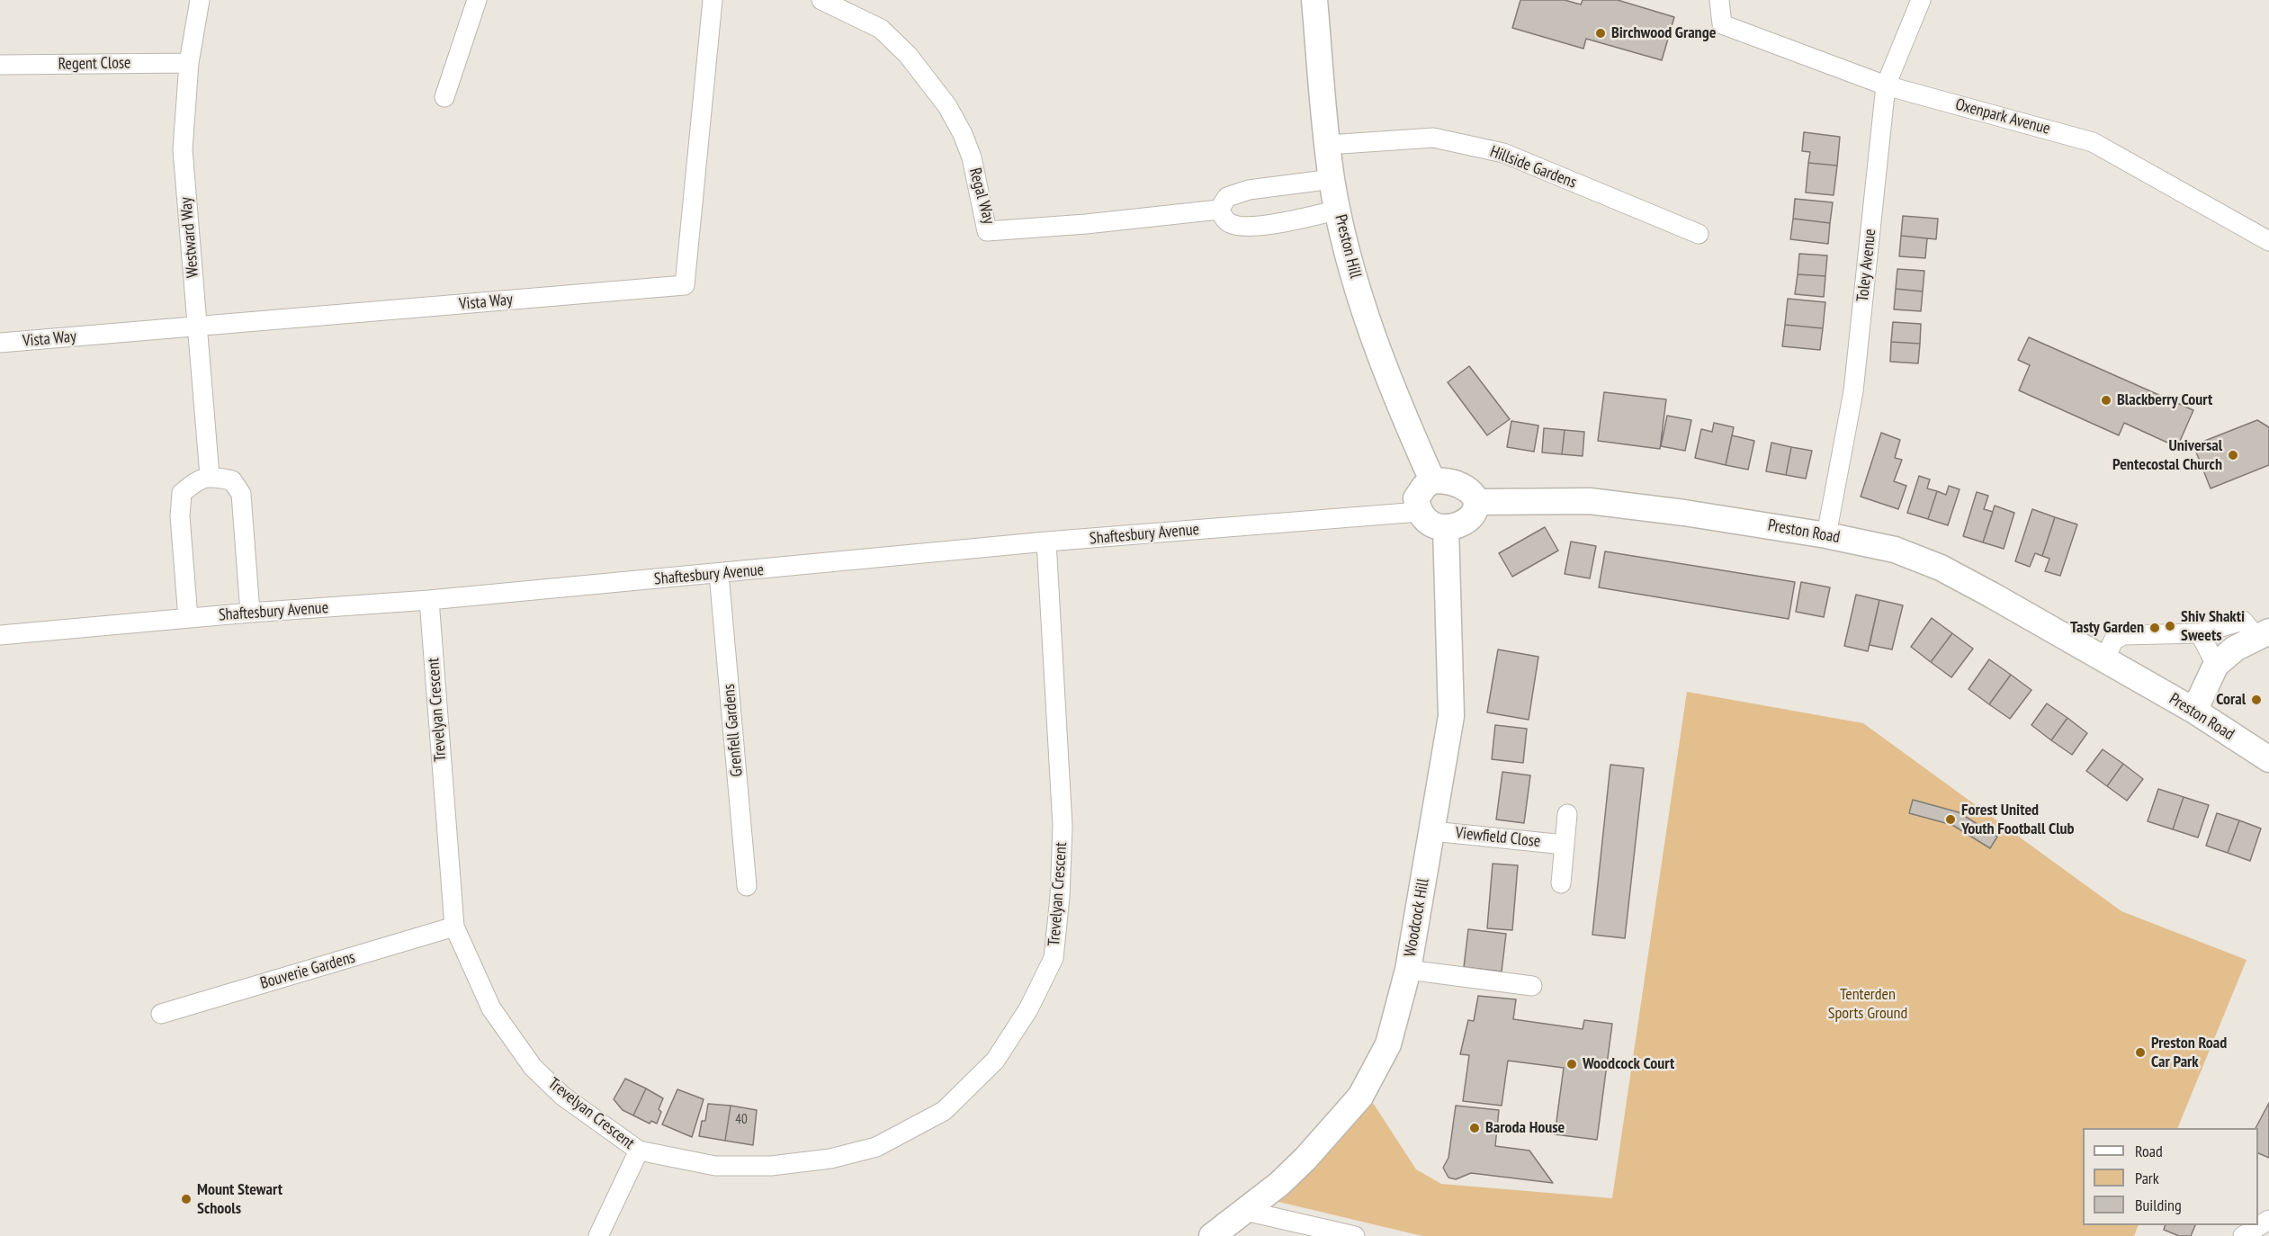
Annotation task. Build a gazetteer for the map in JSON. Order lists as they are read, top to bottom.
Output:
{
  "streets": {
    "street": [
      "Regent Close",
      "Oxenpark Avenue",
      "Hillside Gardens",
      "Regal Way",
      "Westward Way",
      "Preston Hill",
      "Toley Avenue",
      "Vista Way",
      "Preston Road",
      "Shaftesbury Avenue",
      "Trevelyan Crescent",
      "Grenfell Gardens",
      "Viewfield Close",
      "Woodcock Hill",
      "Bouverie Gardens"
    ]
  },
  "crossings": [
    ["Regent Close", "Westward Way"],
    ["Oxenpark Avenue", "Toley Avenue"],
    ["Hillside Gardens", "Preston Hill"],
    ["Westward Way", "Vista Way"],
    ["Preston Hill", "Preston Road"],
    ["Preston Hill", "Shaftesbury Avenue"],
    ["Preston Hill", "Woodcock Hill"],
    ["Toley Avenue", "Preston Road"],
    ["Preston Road", "Shaftesbury Avenue"],
    ["Preston Road", "Woodcock Hill"],
    ["Shaftesbury Avenue", "Trevelyan Crescent"],
    ["Shaftesbury Avenue", "Grenfell Gardens"],
    ["Shaftesbury Avenue", "Woodcock Hill"],
    ["Trevelyan Crescent", "Bouverie Gardens"],
    ["Viewfield Close", "Woodcock Hill"]
  ],
  "parks": ["Tenterden Sports Ground"],
  "places": [
    "Birchwood Grange",
    "Blackberry Court",
    "Universal Pentecostal Church",
    "Shiv Shakti Sweets",
    "Tasty Garden",
    "Coral",
    "Forest United Youth Football Club",
    "Preston Road Car Park",
    "Woodcock Court",
    "Baroda House",
    "Mount Stewart Schools"
  ],
  "house_numbers": ["40"],
  "legend": ["Road", "Park", "Building"]
}
